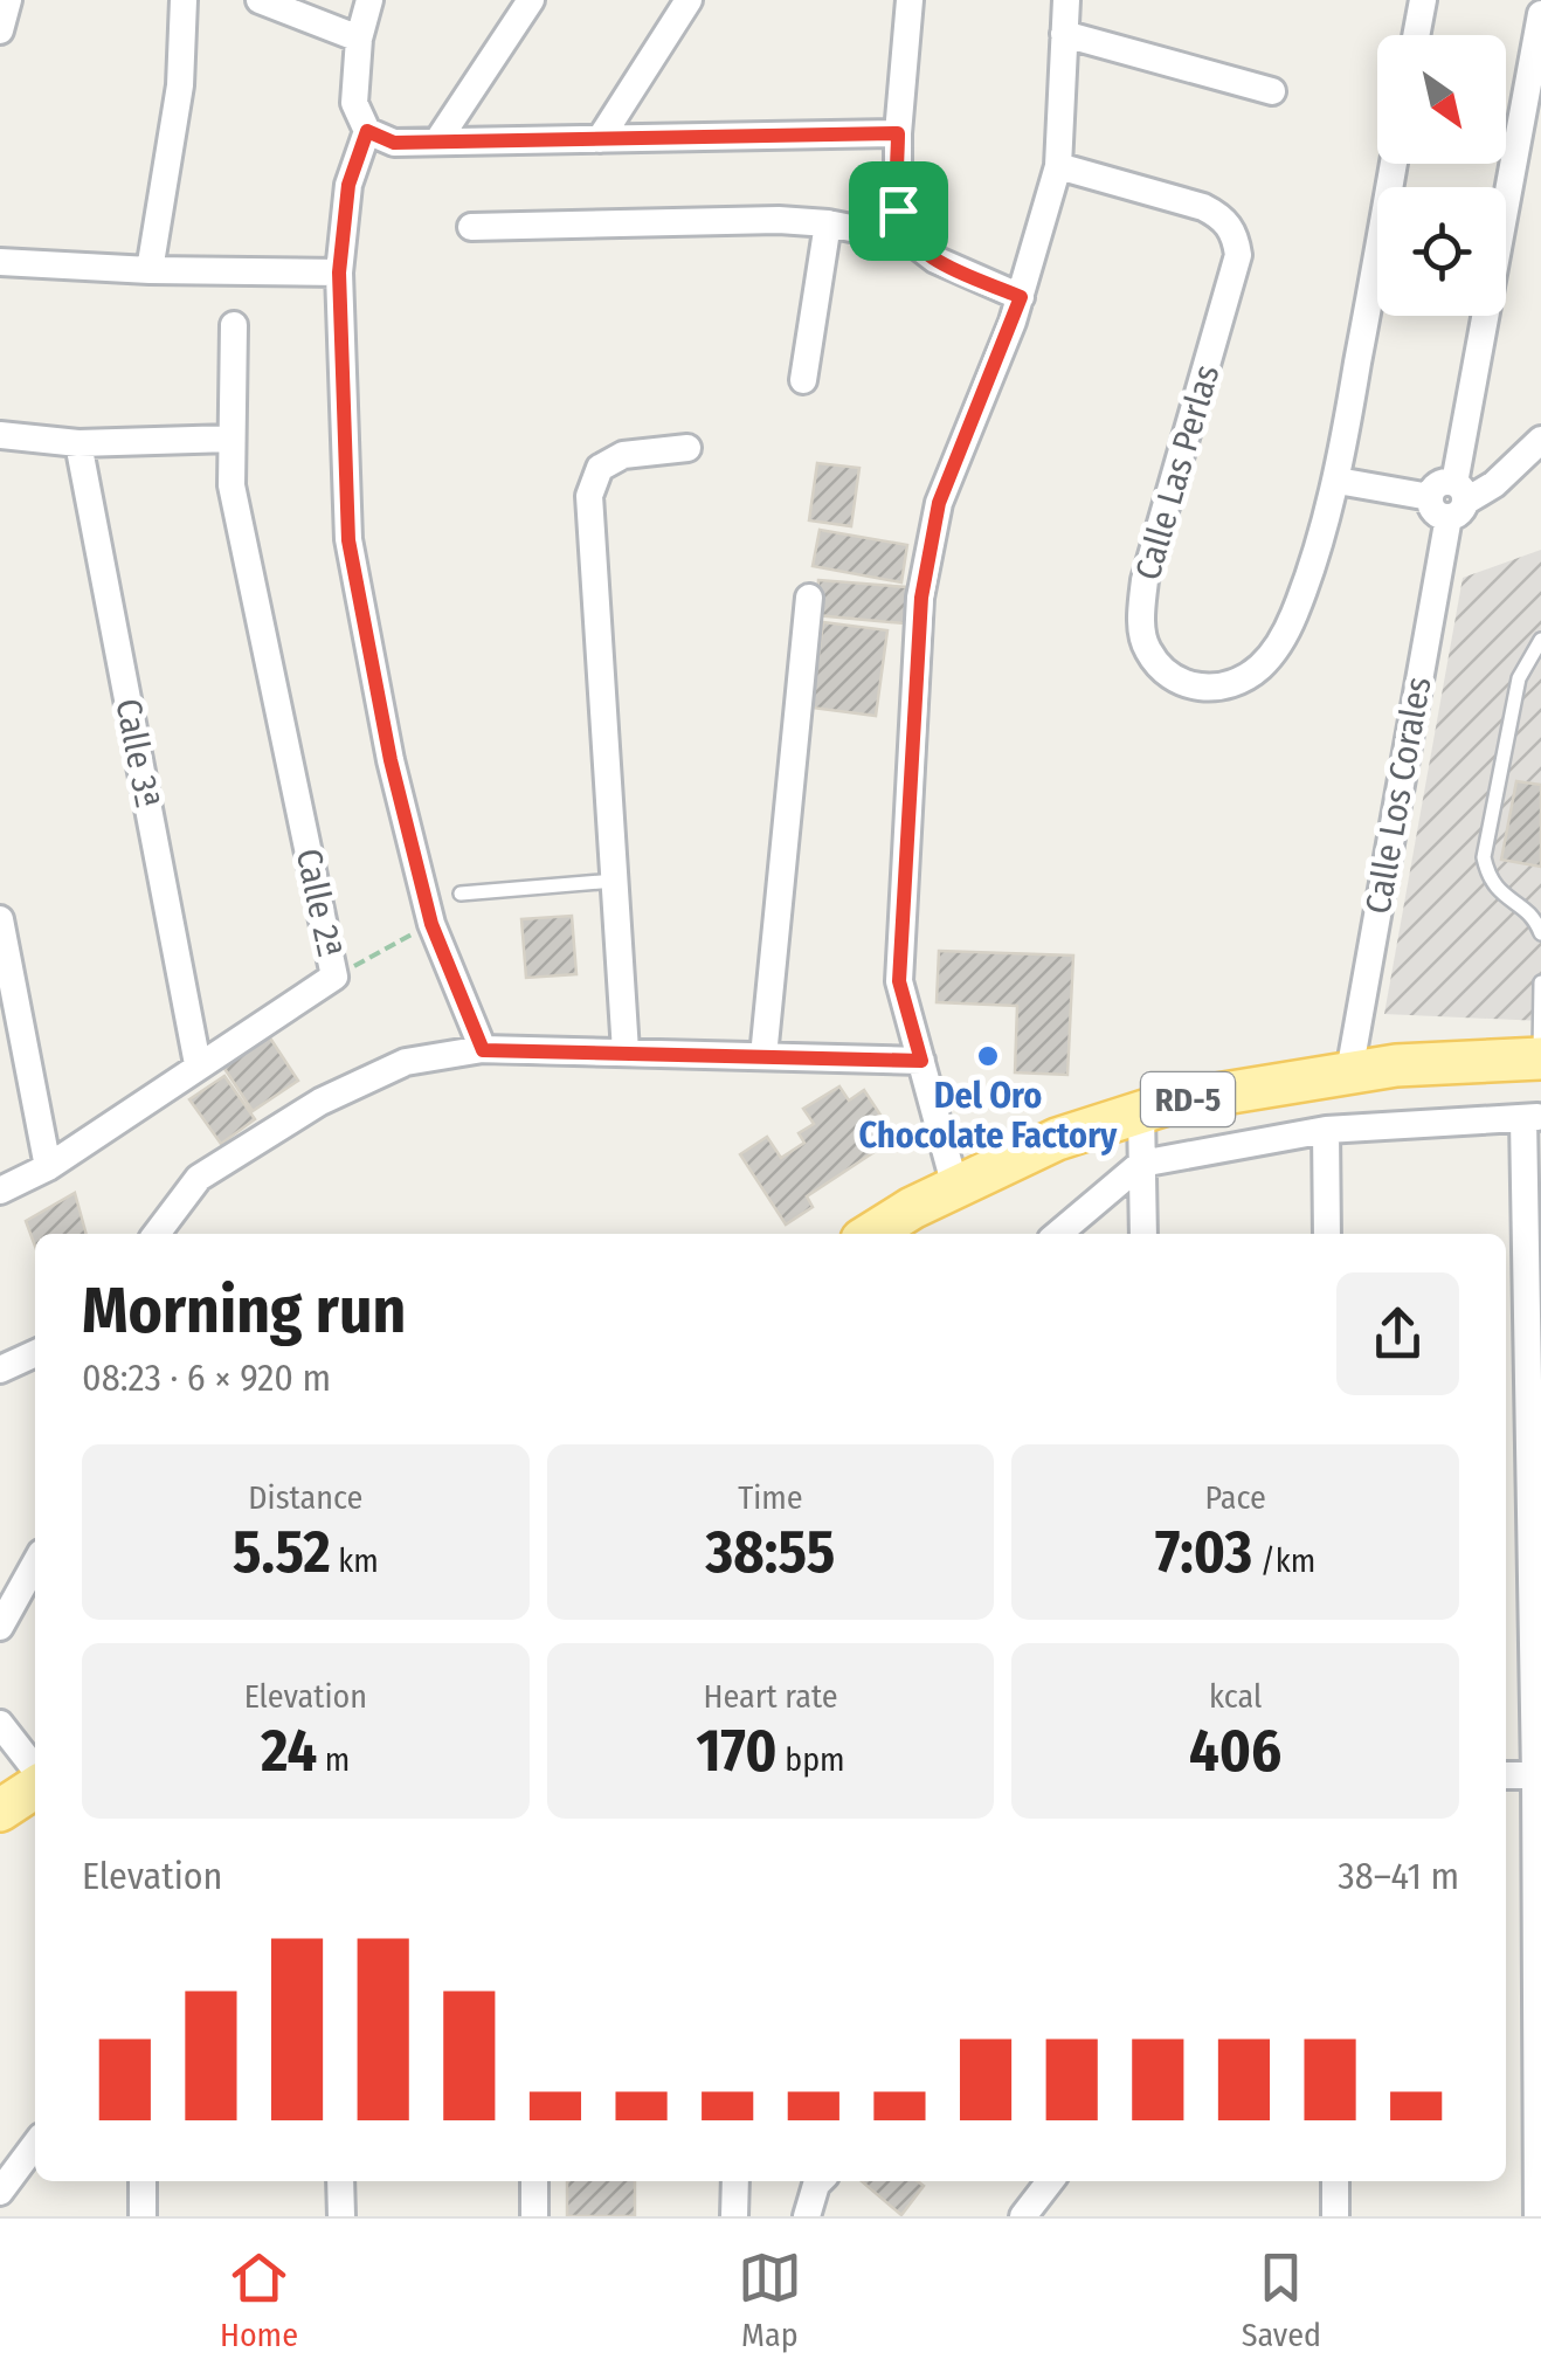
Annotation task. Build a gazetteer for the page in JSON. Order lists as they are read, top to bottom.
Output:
{
  "streets": {
    "main road": ["RD-5"],
    "street": [
      "Calle Las Perlas",
      "Calle 3ª",
      "Calle Los Corales",
      "Calle 2ª"
    ]
  },
  "crossings": [
    ["Calle 3ª", "Calle 2ª"],
    ["Calle Los Corales", "RD-5"]
  ],
  "places": ["Del Oro Chocolate Factory"],
  "north": "bottom right",
  "page": {
    "heading": ["Morning run", "08:23 · 6 × 920 m"],
    "stats": [
      ["Distance", "5.52 km"],
      ["Time", "38:55"],
      ["Pace", "7:03 /km"],
      ["Elevation", "24 m"],
      ["Heart rate", "170 bpm"],
      ["kcal", "406"]
    ],
    "chart": ["Elevation", "38–41 m"],
    "tabs": ["Home", "Map", "Saved"]
  }
}
